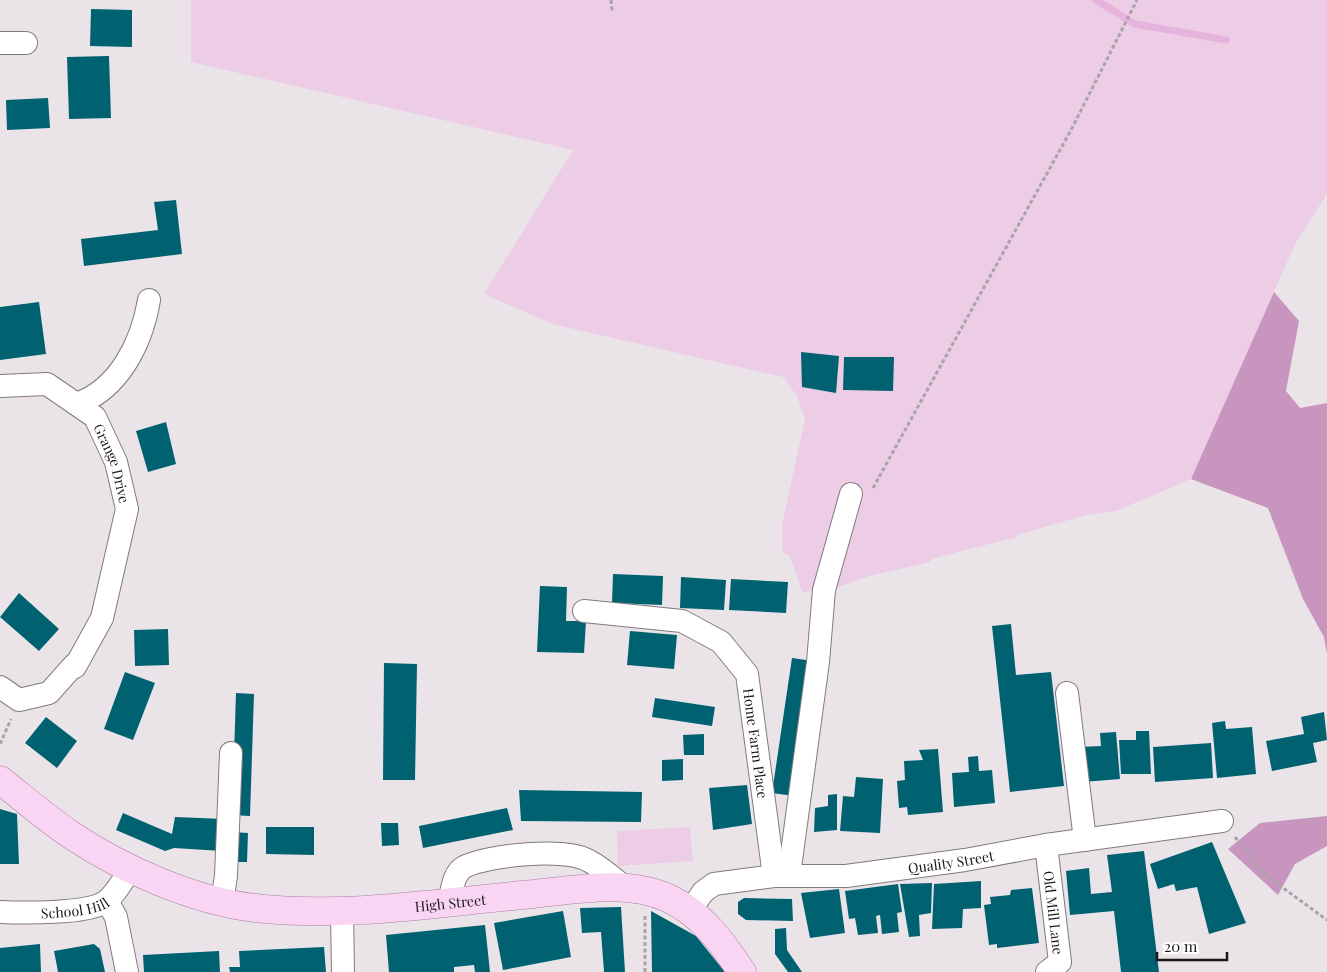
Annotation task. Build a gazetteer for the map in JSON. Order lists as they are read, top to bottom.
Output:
{
  "streets": {
    "main road": ["High Street"],
    "street": [
      "Grange Drive",
      "Home Farm Place",
      "Quality Street",
      "School Hill",
      "Old Mill Lane"
    ]
  },
  "crossings": [
    ["Home Farm Place", "Quality Street"],
    ["Quality Street", "High Street"],
    ["Quality Street", "Old Mill Lane"],
    ["High Street", "School Hill"]
  ],
  "scale_bar": "20 m"
}
